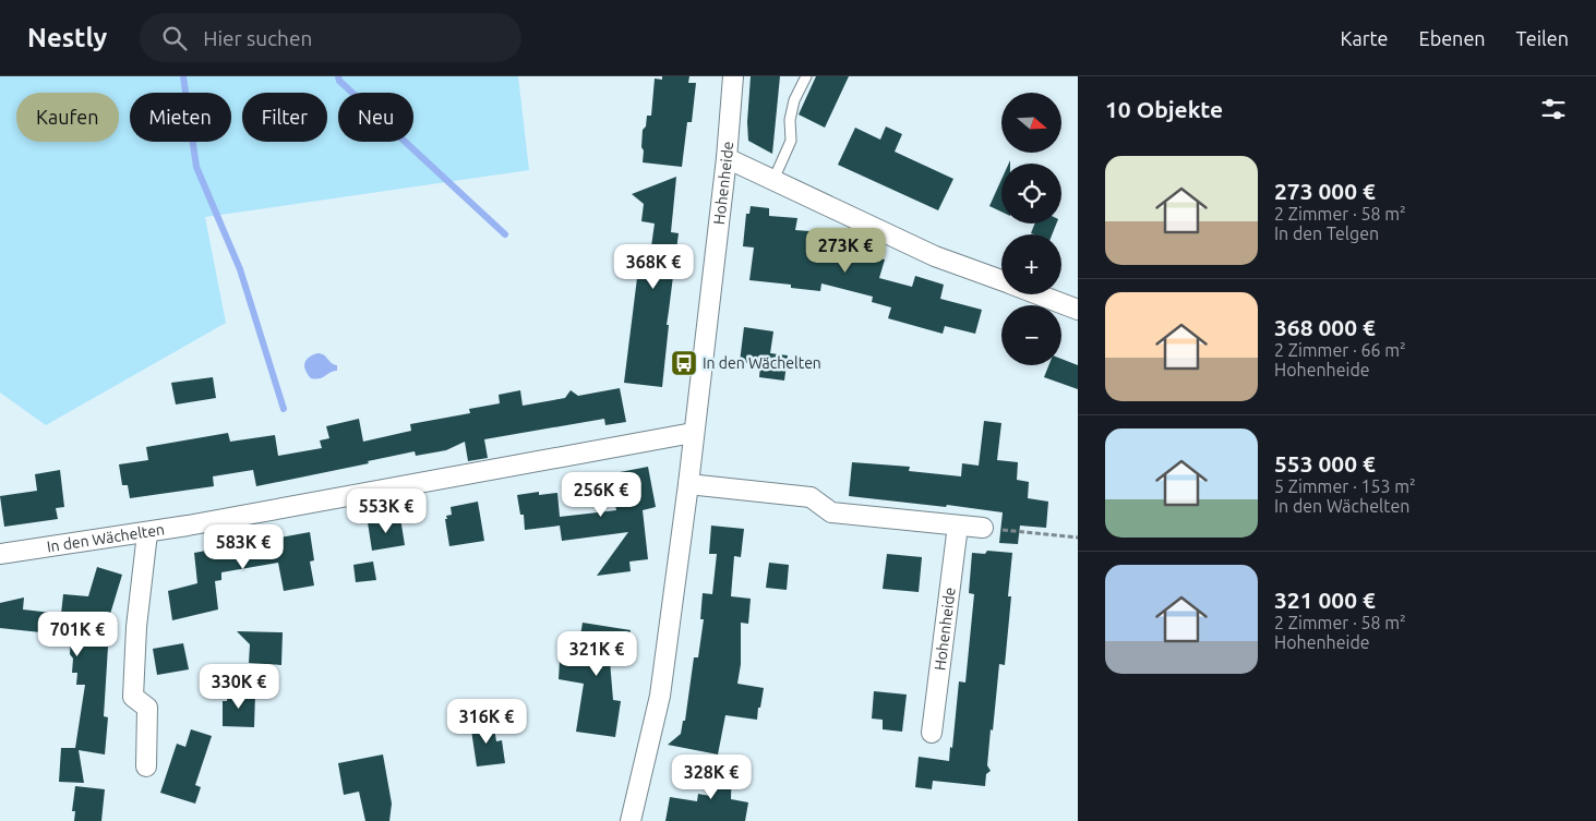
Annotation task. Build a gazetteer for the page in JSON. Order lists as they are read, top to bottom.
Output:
{
  "streets": {
    "street": ["Hohenheide", "In den Wächelten"]
  },
  "crossings": [
    ["Hohenheide", "In den Wächelten"]
  ],
  "places": {
    "bus stop": ["In den Wächelten"]
  },
  "north": "right",
  "page": {
    "header": "Nestly",
    "search": "Hier suchen",
    "nav": ["Karte", "Ebenen", "Teilen"],
    "heading": "10 Objekte",
    "map_buttons": ["+", "−"],
    "chip": [
      "Kaufen",
      "Mieten",
      "Filter",
      "Neu"
    ],
    "list": [
      {
        "name": "273 000 €",
        "note": "2 Zimmer · 58 m² · In den Telgen"
      },
      {
        "name": "368 000 €",
        "note": "2 Zimmer · 66 m² · Hohenheide"
      },
      {
        "name": "553 000 €",
        "note": "5 Zimmer · 153 m² · In den Wächelten"
      },
      {
        "name": "321 000 €",
        "note": "2 Zimmer · 58 m² · Hohenheide"
      }
    ],
    "price": [
      "273K €",
      "368K €",
      "256K €",
      "553K €",
      "583K €",
      "701K €",
      "321K €",
      "330K €",
      "316K €",
      "328K €"
    ]
  }
}
